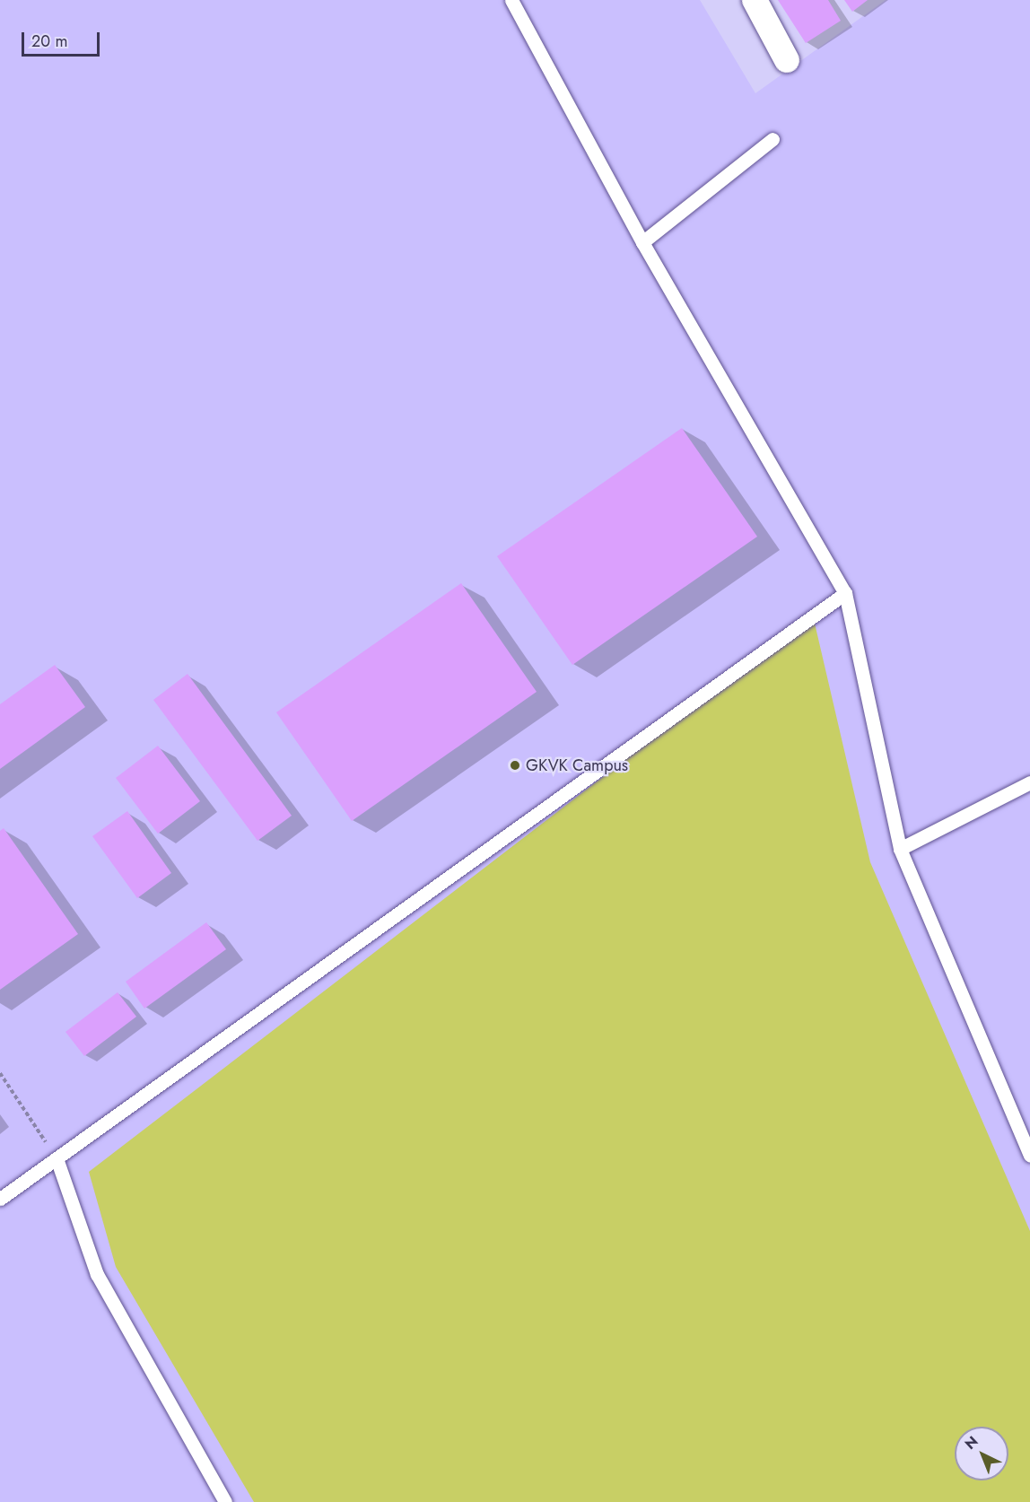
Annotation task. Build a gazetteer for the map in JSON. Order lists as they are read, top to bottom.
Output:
{
  "places": ["GKVK Campus"],
  "scale_bar": "20 m",
  "north": "top left"
}
